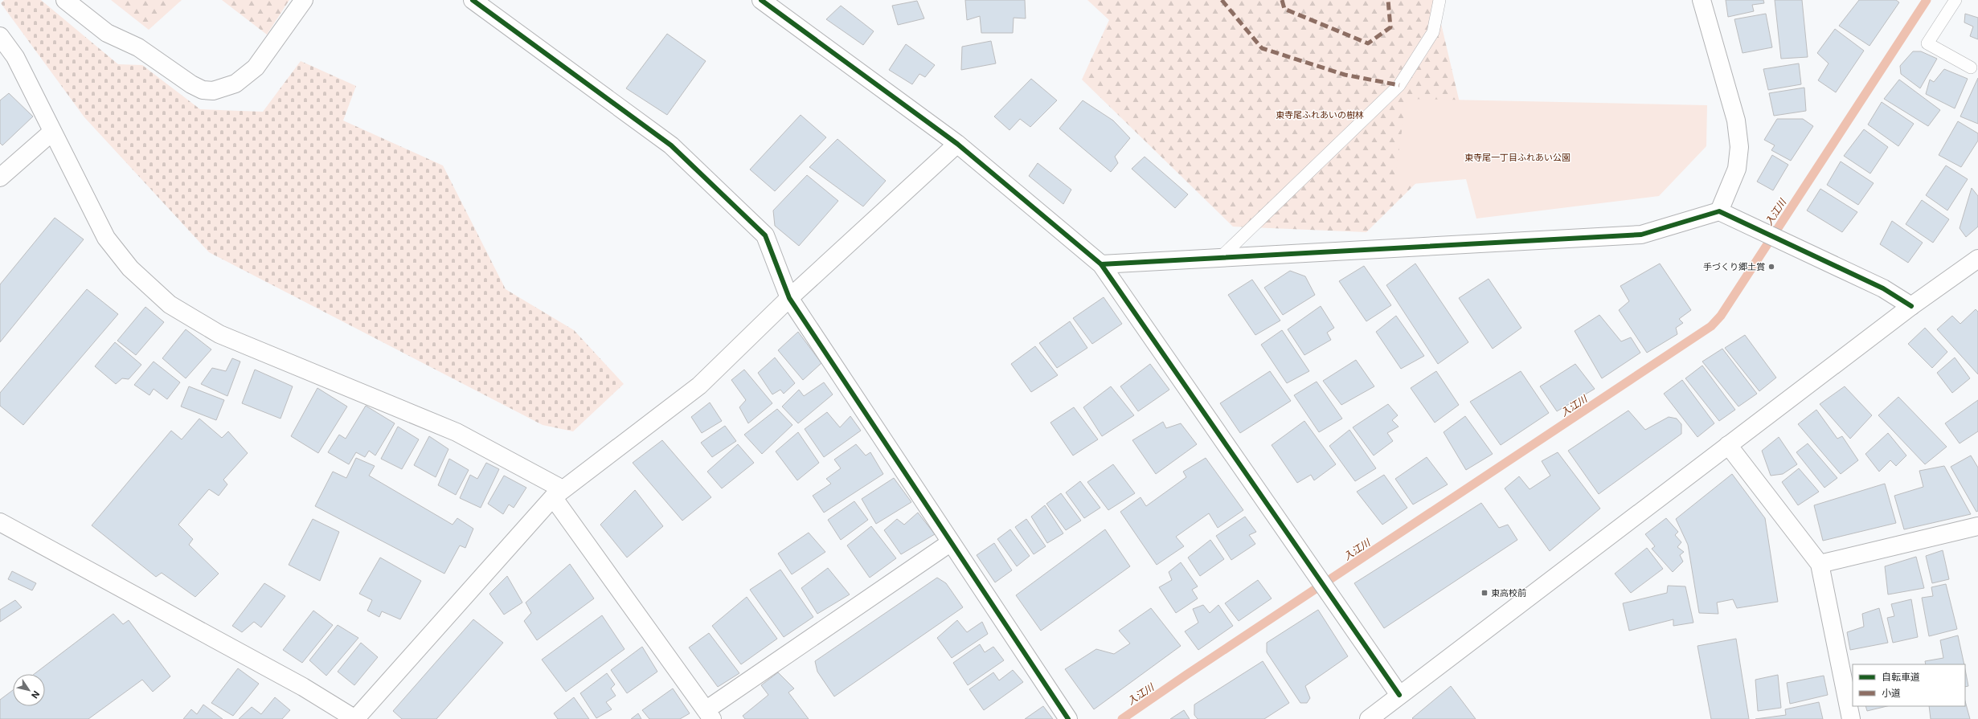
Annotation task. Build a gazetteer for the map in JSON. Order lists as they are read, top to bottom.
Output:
{
  "water": ["入江川"],
  "parks": ["東寺尾ふれあいの樹林", "東寺尾一丁目ふれあい公園"],
  "places": {
    "other": ["手づくり郷土賞"],
    "transit": ["東高校前"]
  },
  "legend": ["自転車道", "小道"],
  "north": "bottom right"
}
